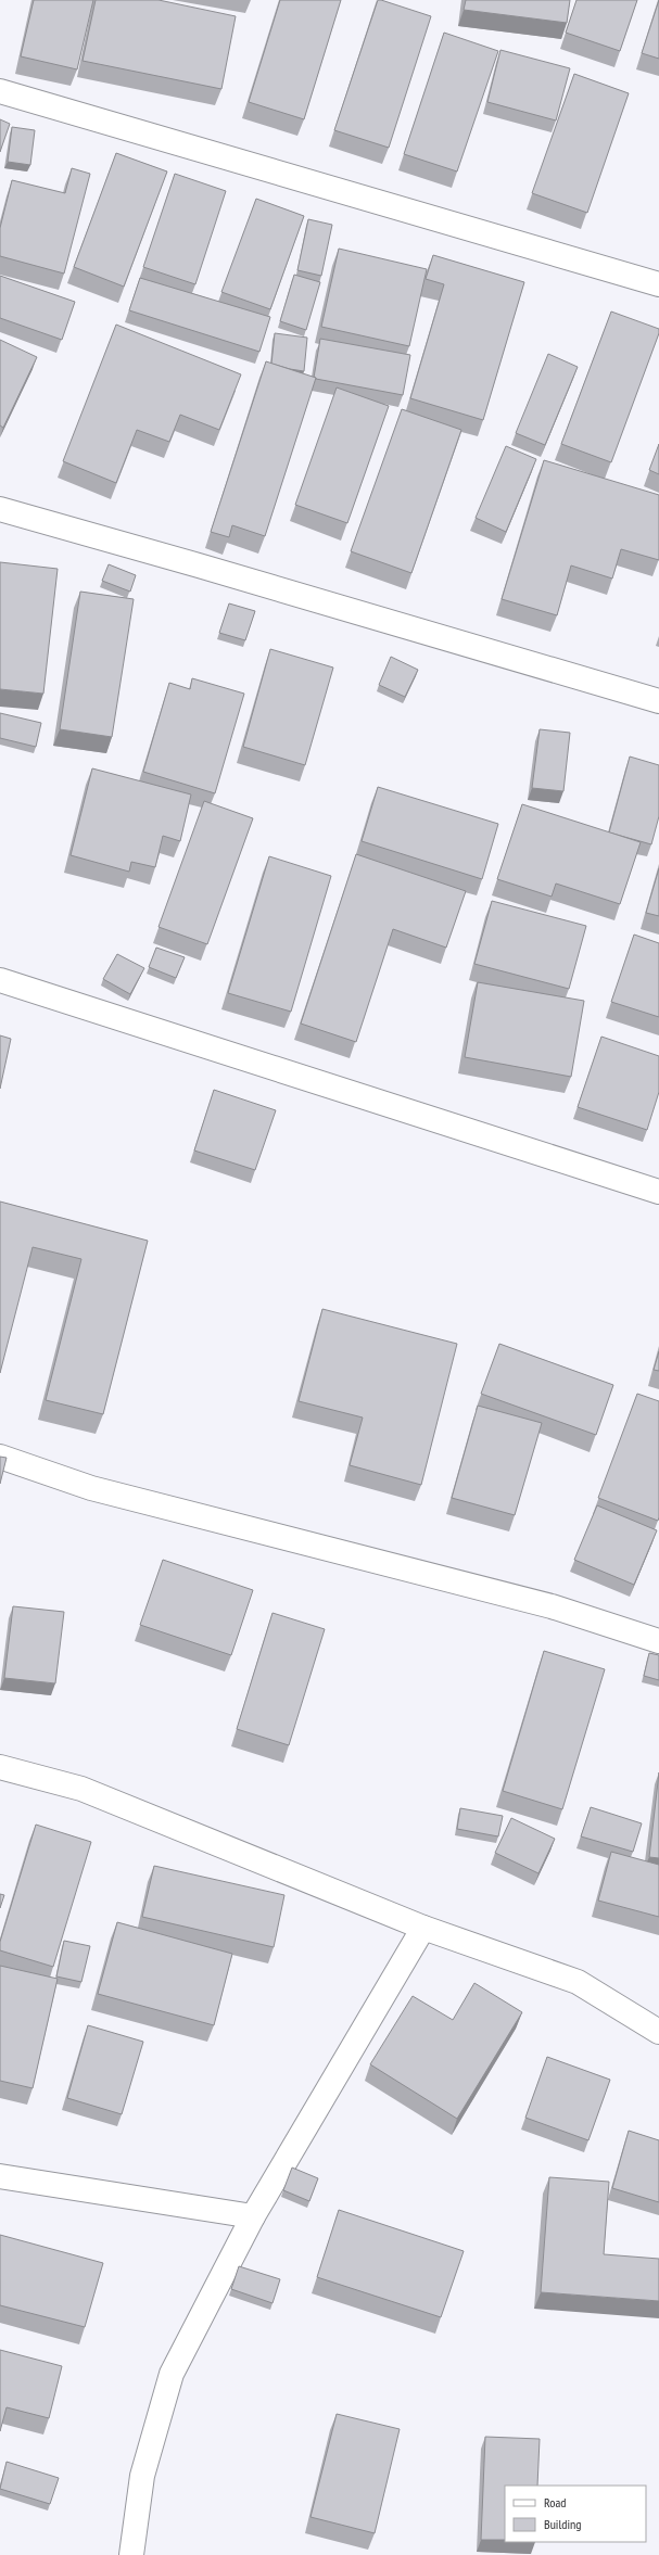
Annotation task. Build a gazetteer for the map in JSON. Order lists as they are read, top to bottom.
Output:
{
  "legend": ["Road", "Building"]
}
